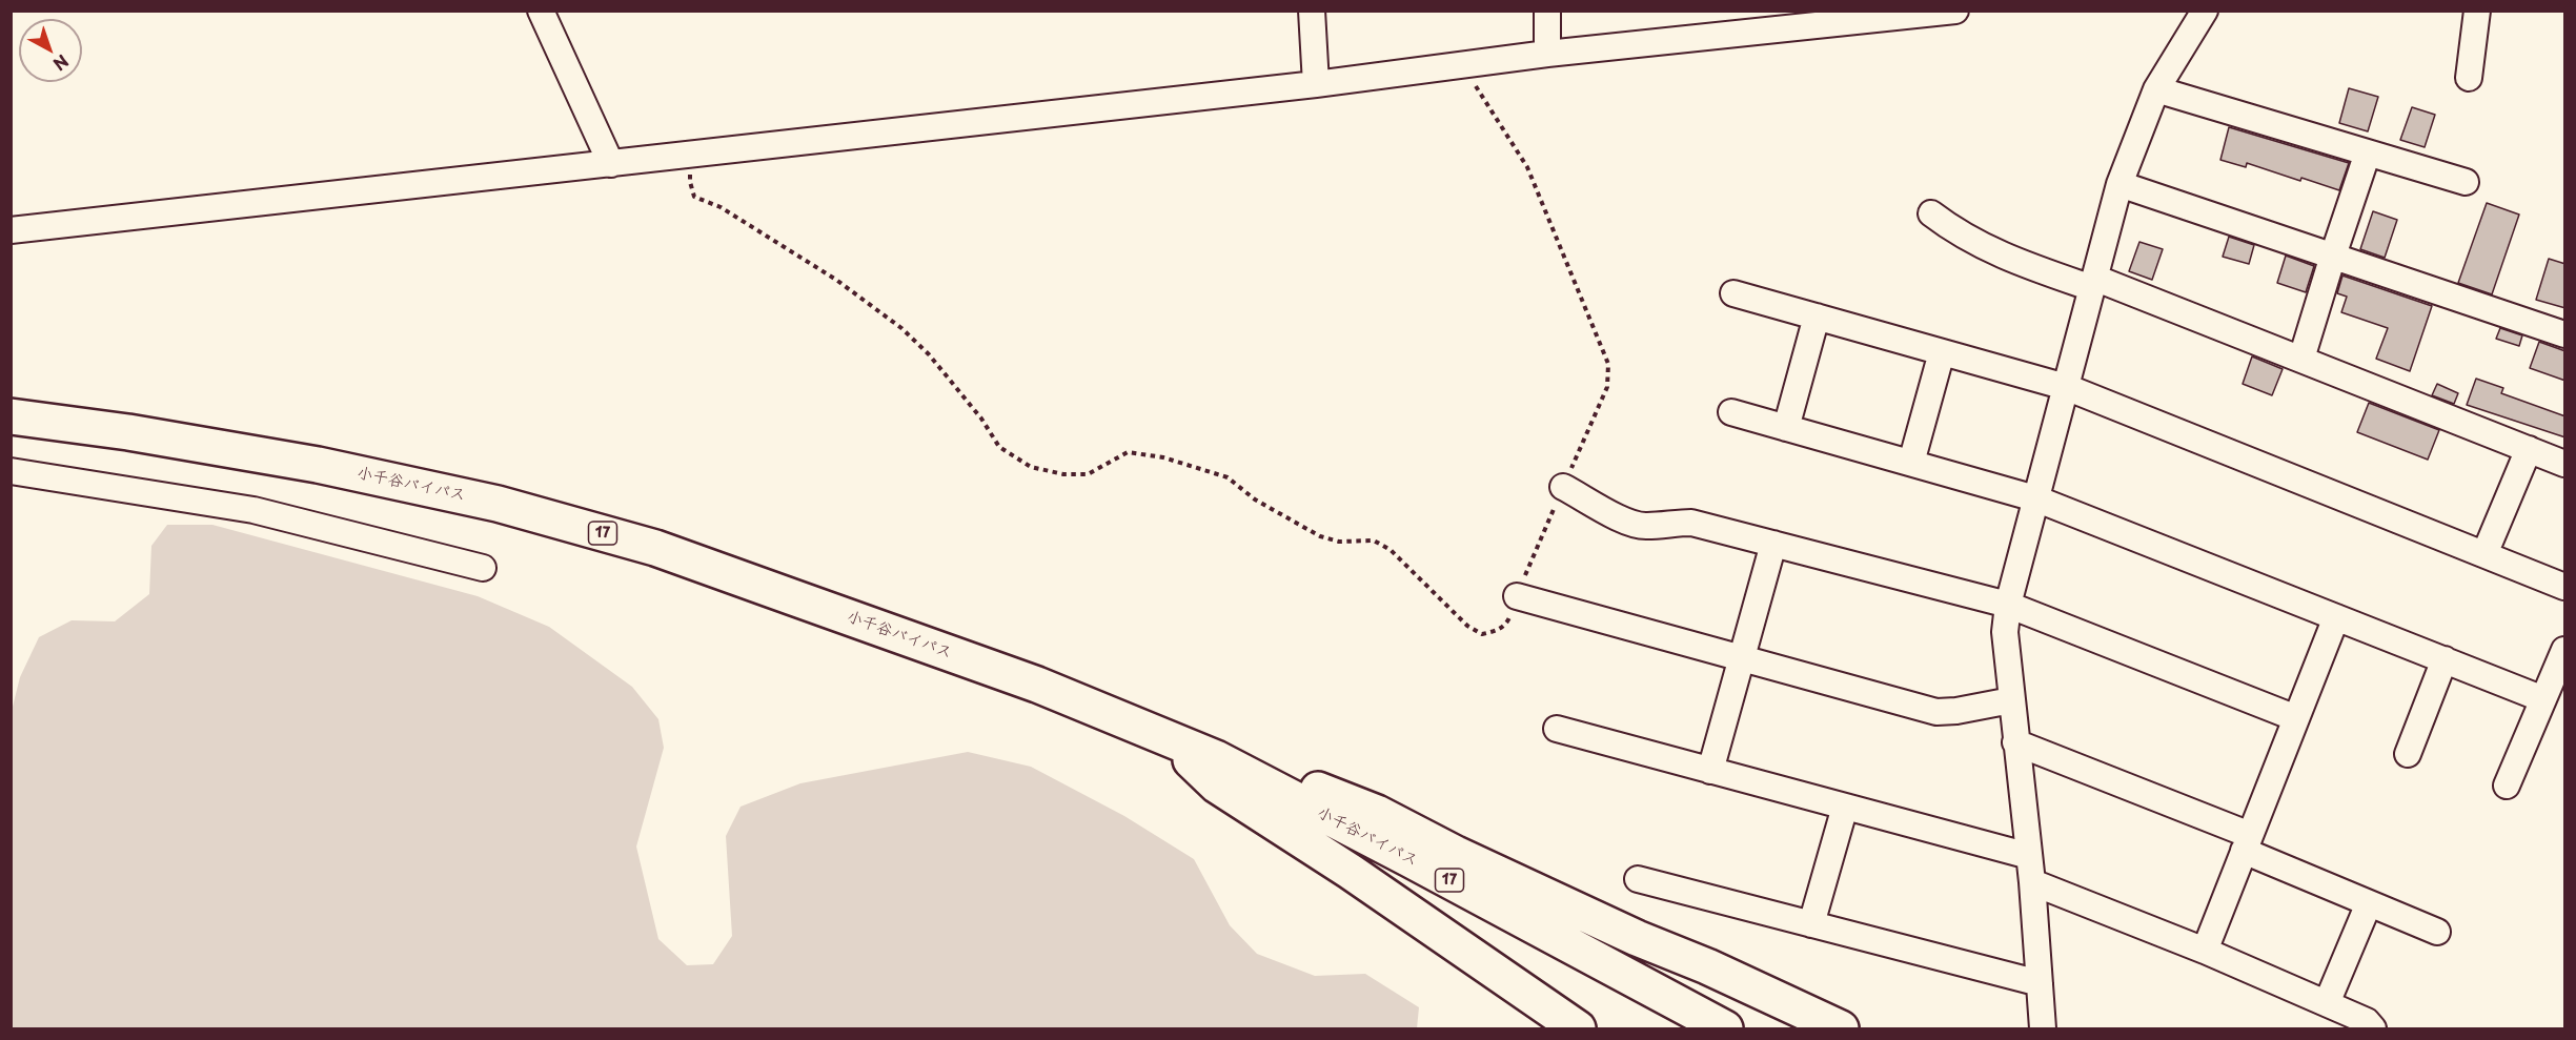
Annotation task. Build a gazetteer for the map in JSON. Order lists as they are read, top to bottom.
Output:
{
  "streets": {
    "highway": ["小千谷バイパス", "17"]
  },
  "north": "bottom right"
}
